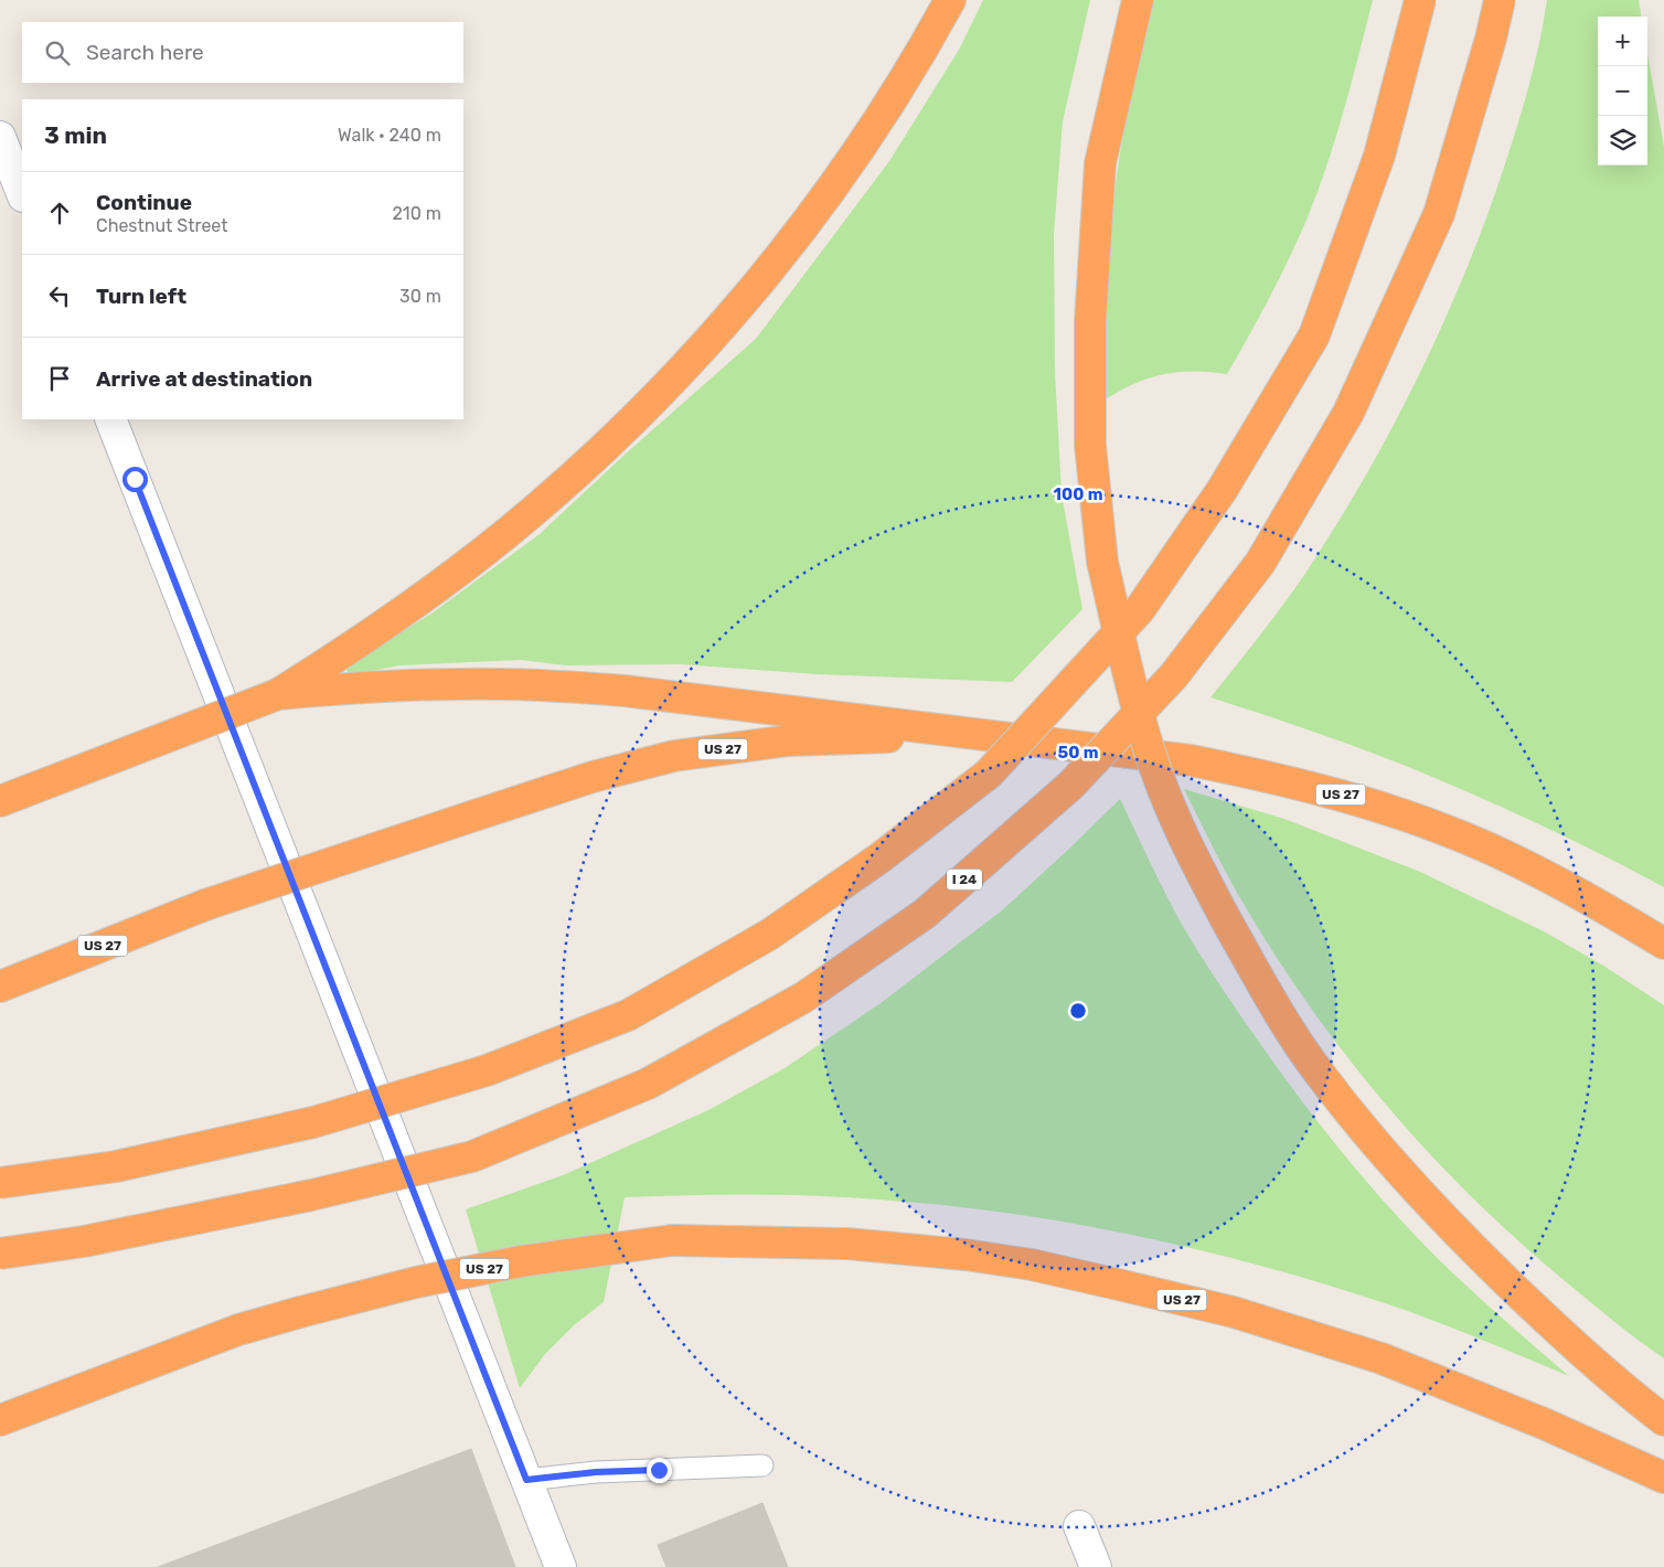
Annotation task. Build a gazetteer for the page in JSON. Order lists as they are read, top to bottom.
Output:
{
  "streets": {
    "highway": ["US 27", "I 24"]
  },
  "page": {
    "map_buttons": ["+", "−"],
    "search": "Search here",
    "heading": ["3 min", "Walk · 240 m"],
    "list": [
      ["Continue", "Chestnut Street", "210 m"],
      ["Turn left", "30 m"],
      "Arrive at destination"
    ]
  },
  "rings": ["100 m", "50 m"]
}
